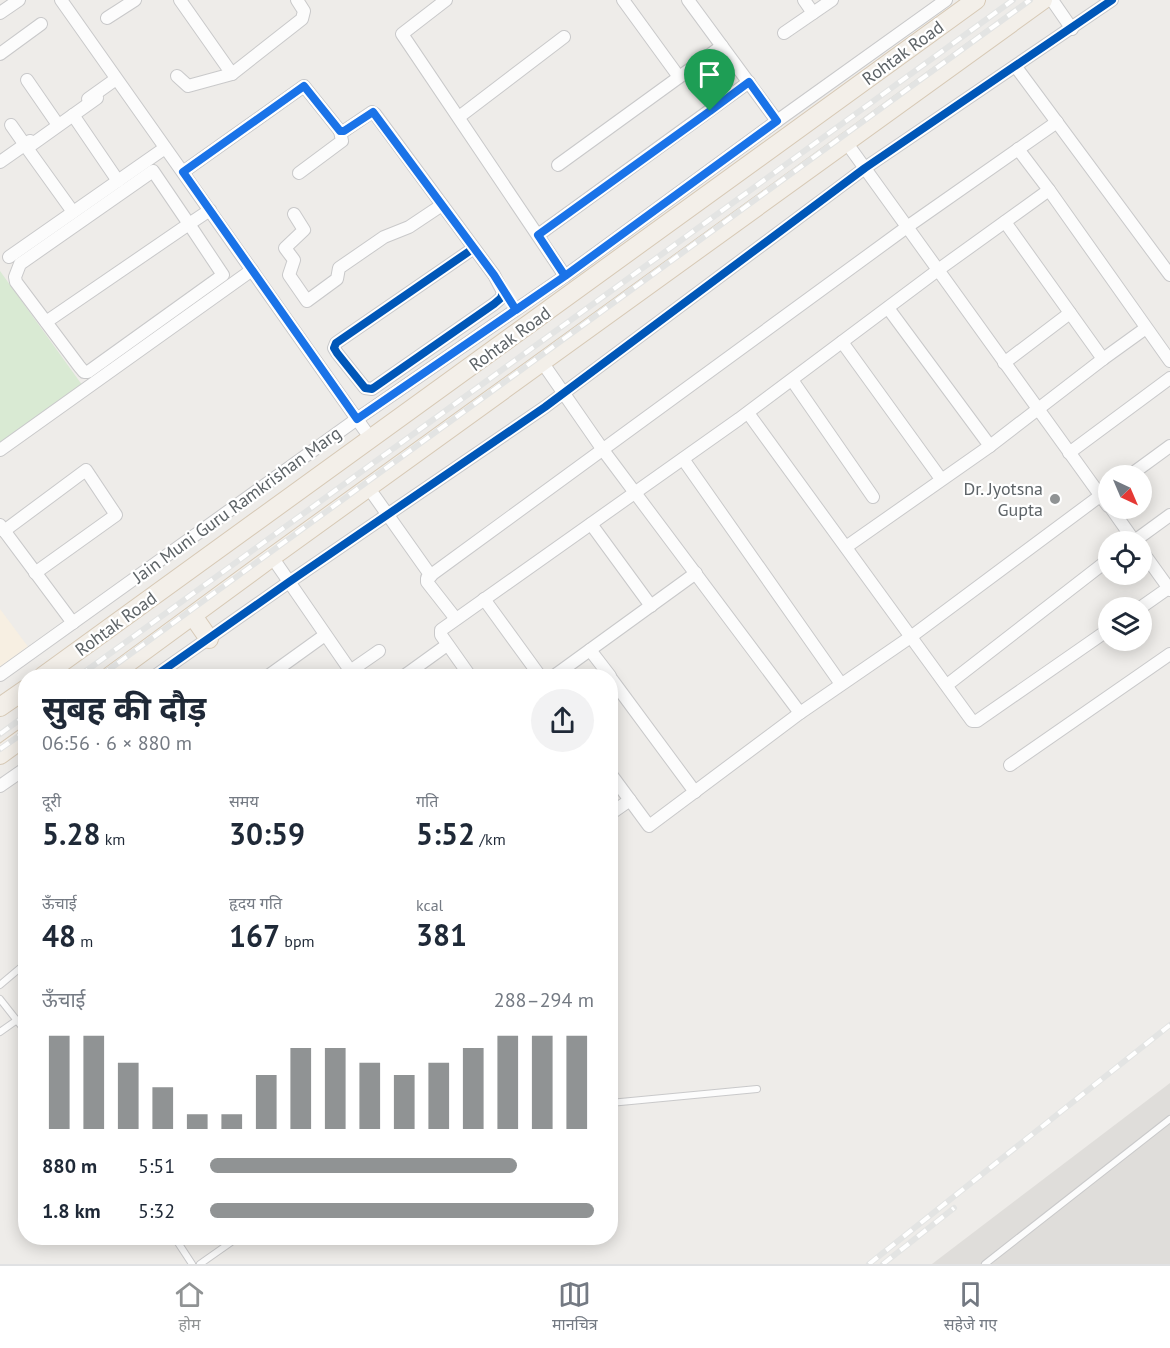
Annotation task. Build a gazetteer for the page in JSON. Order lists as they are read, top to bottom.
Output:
{
  "streets": {
    "main road": ["Rohtak Road"],
    "street": ["Jain Muni Guru Ramkrishan Marg"]
  },
  "places": ["Dr. Jyotsna Gupta"],
  "north": "bottom right",
  "page": {
    "heading": ["सुबह की दौड़", "06:56 · 6 × 880 m"],
    "stats": [
      ["दूरी", "5.28 km"],
      ["समय", "30:59"],
      ["गति", "5:52 /km"],
      ["ऊँचाई", "48 m"],
      ["हृदय गति", "167 bpm"],
      ["kcal", "381"]
    ],
    "chart": ["ऊँचाई", "288–294 m"],
    "list": [
      {
        "name": "880 m",
        "note": "5:51"
      },
      {
        "name": "1.8 km",
        "note": "5:32"
      }
    ],
    "tabs": ["होम", "मानचित्र", "सहेजे गए"]
  }
}
